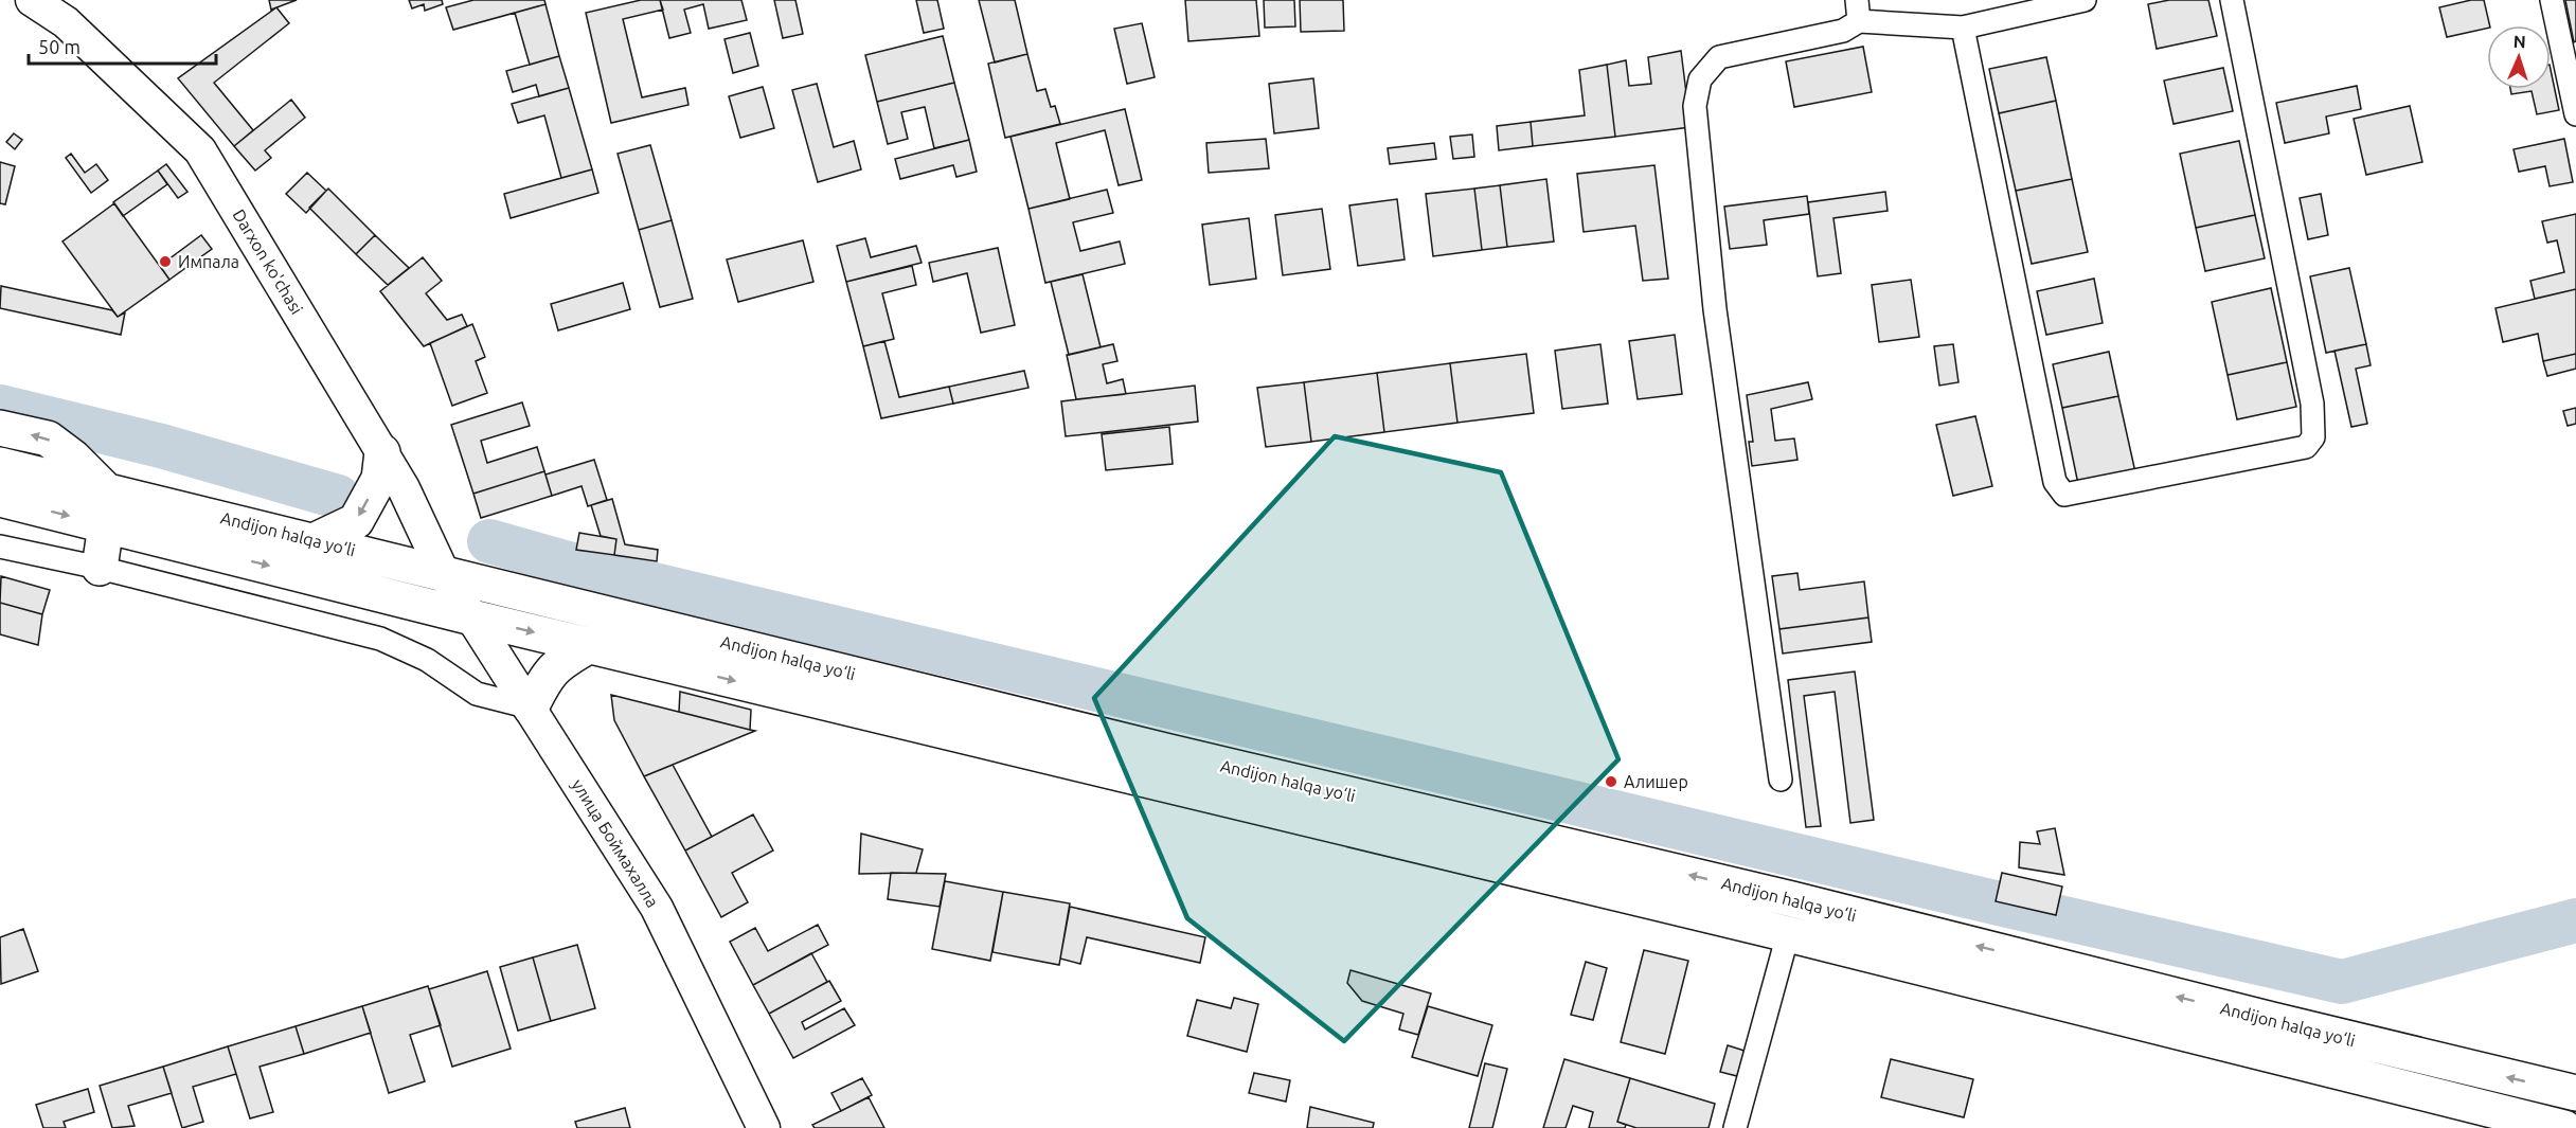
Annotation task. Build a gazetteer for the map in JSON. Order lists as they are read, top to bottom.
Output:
{
  "streets": {
    "highway": ["Andijon halqa yo‘li"],
    "main road": ["Darxon ko'chasi", "улица Боймахалла"]
  },
  "crossings": [
    ["Darxon ko'chasi", "Andijon halqa yo‘li"],
    ["Darxon ko'chasi", "улица Боймахалла"],
    ["Andijon halqa yo‘li", "улица Боймахалла"]
  ],
  "places": ["Импала", "Алишер"],
  "scale_bar": "50 m",
  "north": "top"
}
